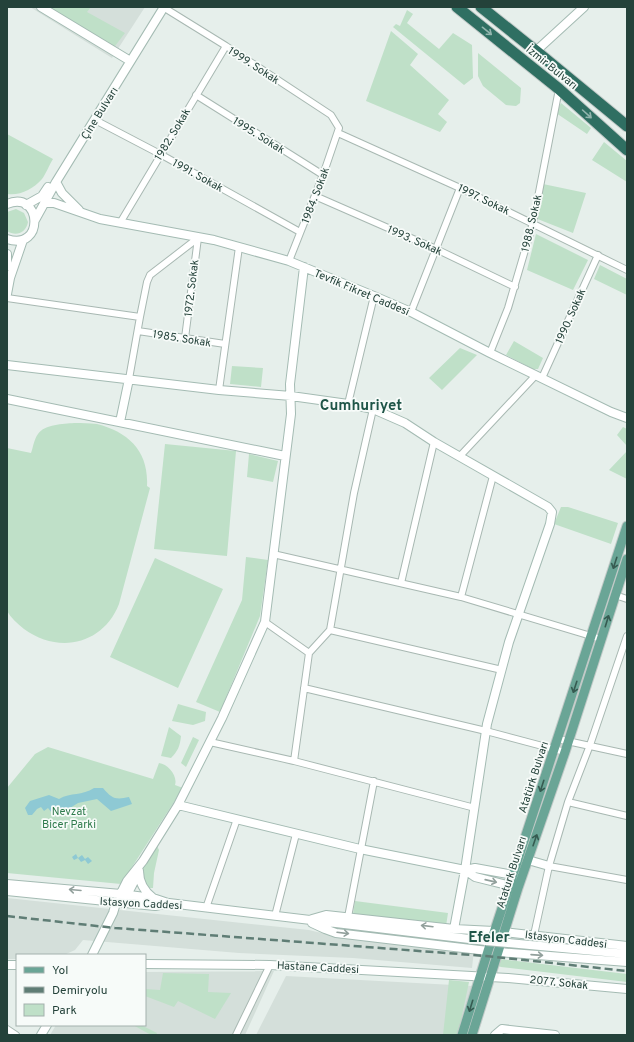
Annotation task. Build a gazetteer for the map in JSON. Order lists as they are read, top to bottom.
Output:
{
  "streets": {
    "highway": ["İzmir Bulvarı"],
    "main road": ["Atatürk Bulvarı", "Ataturk Bulvarı"],
    "street": [
      "1999. Sokak",
      "Çine Bulvarı",
      "1982. Sokak",
      "1995. Sokak",
      "1991. Sokak",
      "1984. Sokak",
      "1997. Sokak",
      "1988. Sokak",
      "1993. Sokak",
      "1972. Sokak",
      "Tevfik Fikret Caddesi",
      "1990. Sokak",
      "1985. Sokak",
      "Istasyon Caddesi",
      "Hastane Caddesi",
      "2077. Sokak"
    ]
  },
  "crossings": [
    ["1999. Sokak", "Çine Bulvarı"],
    ["1999. Sokak", "1982. Sokak"],
    ["1999. Sokak", "1984. Sokak"],
    ["1999. Sokak", "1997. Sokak"],
    ["İzmir Bulvarı", "1988. Sokak"],
    ["Çine Bulvarı", "1991. Sokak"],
    ["Çine Bulvarı", "Tevfik Fikret Caddesi"],
    ["1982. Sokak", "1995. Sokak"],
    ["1982. Sokak", "1991. Sokak"],
    ["1982. Sokak", "Tevfik Fikret Caddesi"],
    ["1995. Sokak", "1984. Sokak"],
    ["1991. Sokak", "1984. Sokak"],
    ["1984. Sokak", "1997. Sokak"],
    ["1984. Sokak", "1993. Sokak"],
    ["1984. Sokak", "Tevfik Fikret Caddesi"],
    ["1997. Sokak", "1988. Sokak"],
    ["1997. Sokak", "1990. Sokak"],
    ["1988. Sokak", "1993. Sokak"],
    ["1988. Sokak", "Tevfik Fikret Caddesi"],
    ["1972. Sokak", "Tevfik Fikret Caddesi"],
    ["1972. Sokak", "1985. Sokak"],
    ["Tevfik Fikret Caddesi", "1990. Sokak"],
    ["Atatürk Bulvarı", "Ataturk Bulvarı"],
    ["Ataturk Bulvarı", "Istasyon Caddesi"],
    ["Ataturk Bulvarı", "Hastane Caddesi"],
    ["Ataturk Bulvarı", "2077. Sokak"],
    ["Hastane Caddesi", "2077. Sokak"]
  ],
  "one_way": ["Ataturk Bulvarı"],
  "districts": ["Cumhuriyet", "Efeler"],
  "parks": ["Nevzat Bicer Parki"],
  "legend": ["Yol", "Demiryolu", "Park"]
}
